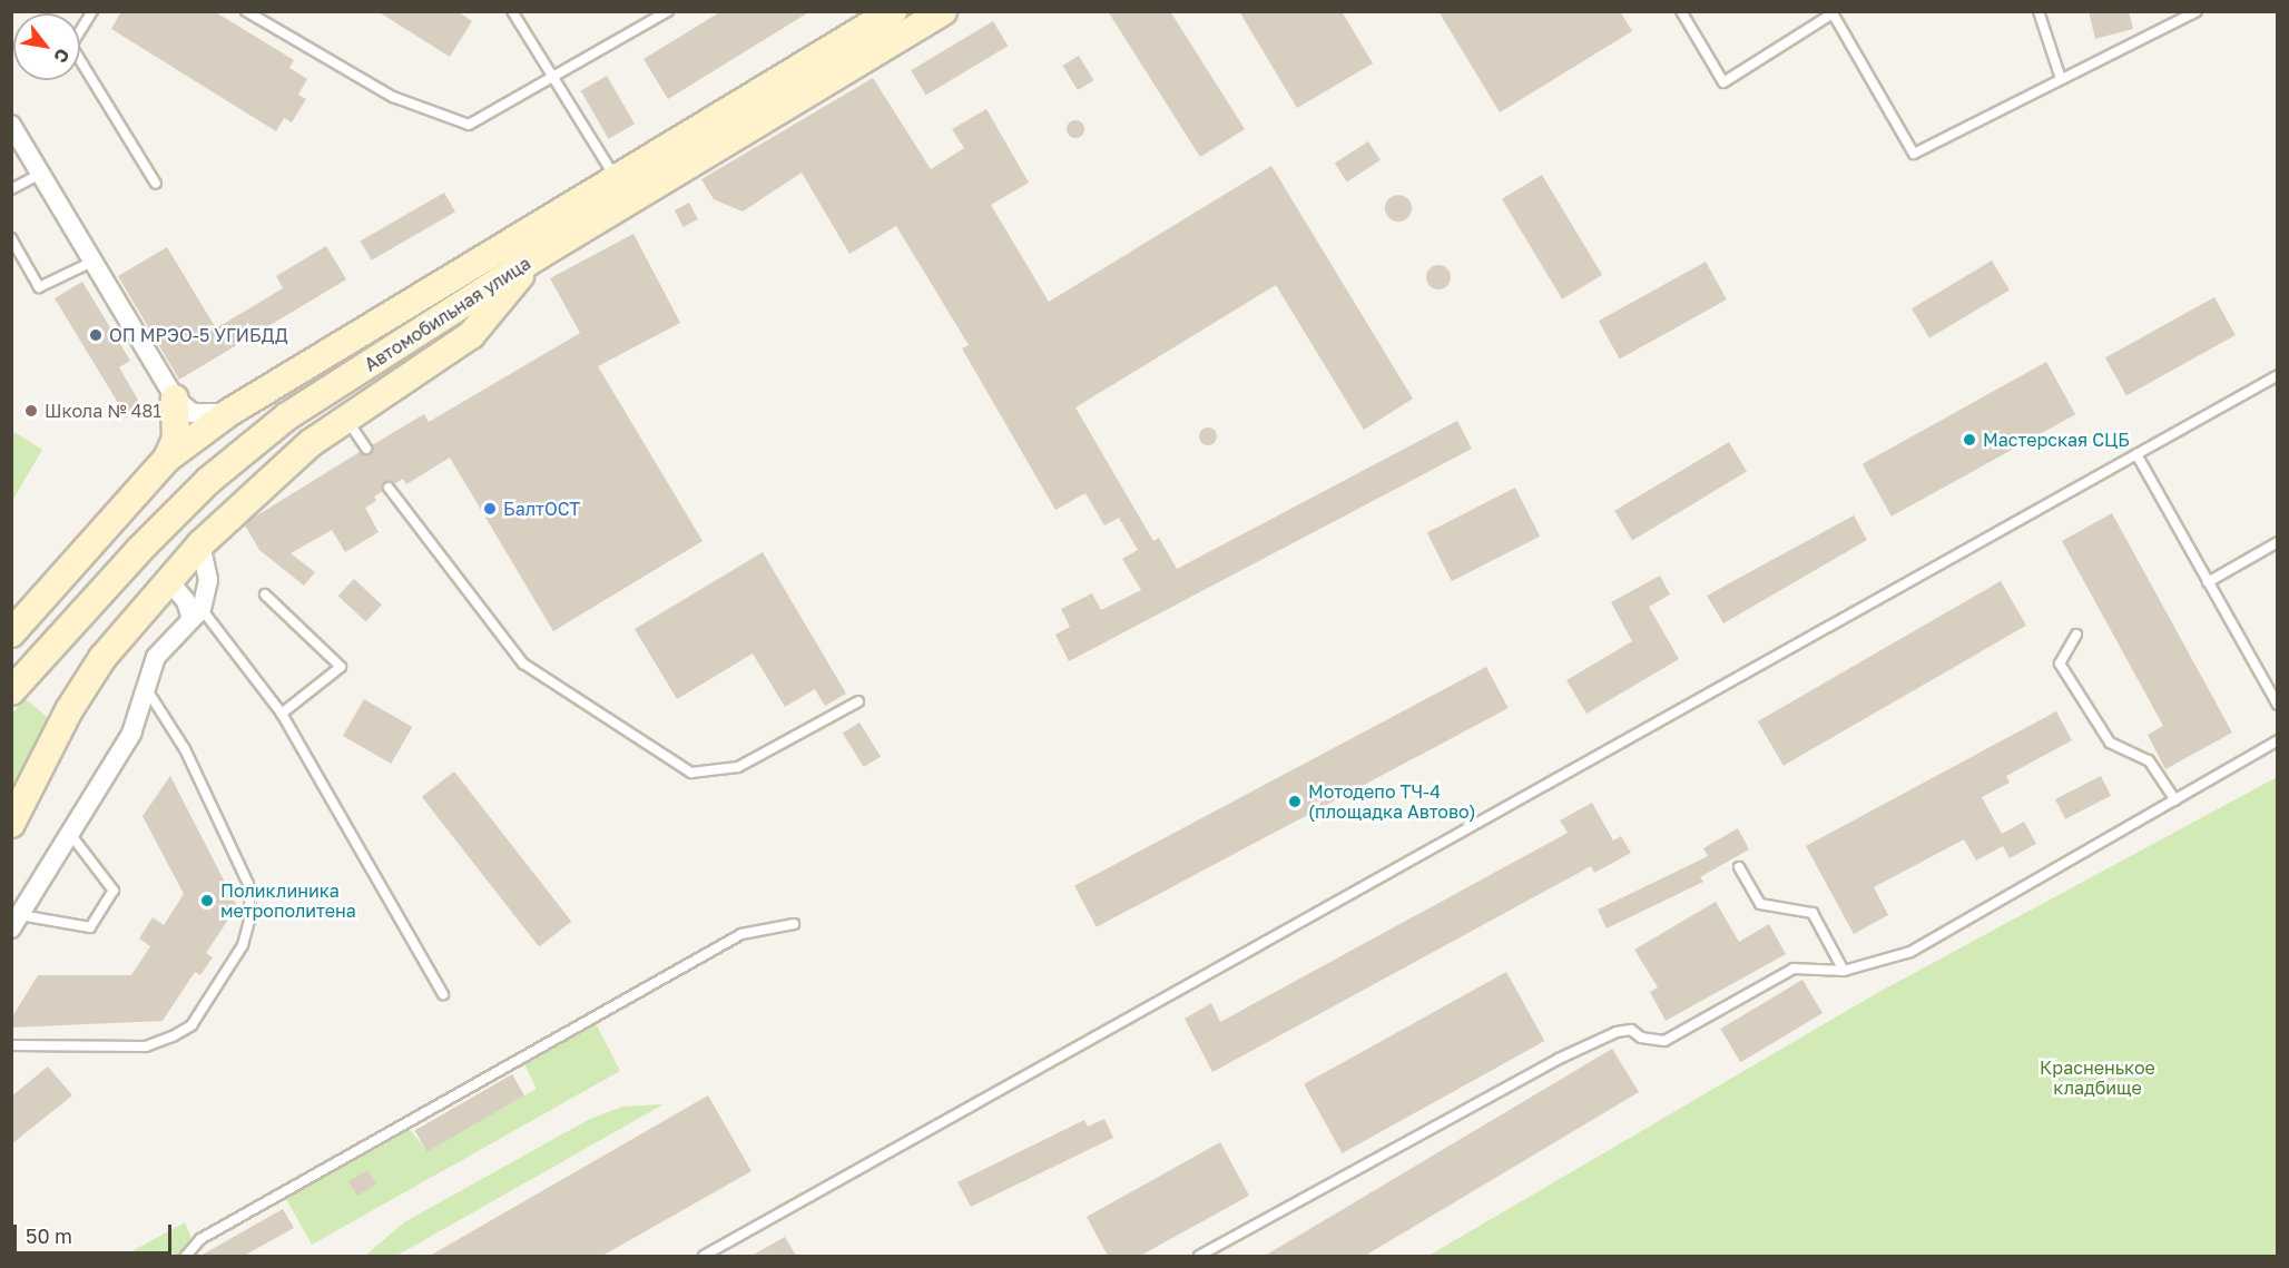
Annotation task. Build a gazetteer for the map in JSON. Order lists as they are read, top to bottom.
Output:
{
  "streets": {
    "main road": ["Автомобильная улица"]
  },
  "parks": ["Красненькое кладбище"],
  "places": [
    "ОП МРЭО-5 УГИБДД",
    "Школа № 481",
    "Мастерская СЦБ",
    "БалтОСТ",
    "Мотодепо ТЧ-4 (площадка Автово)",
    "Поликлиника метрополитена"
  ],
  "scale_bar": "50 m",
  "north": "bottom right"
}
